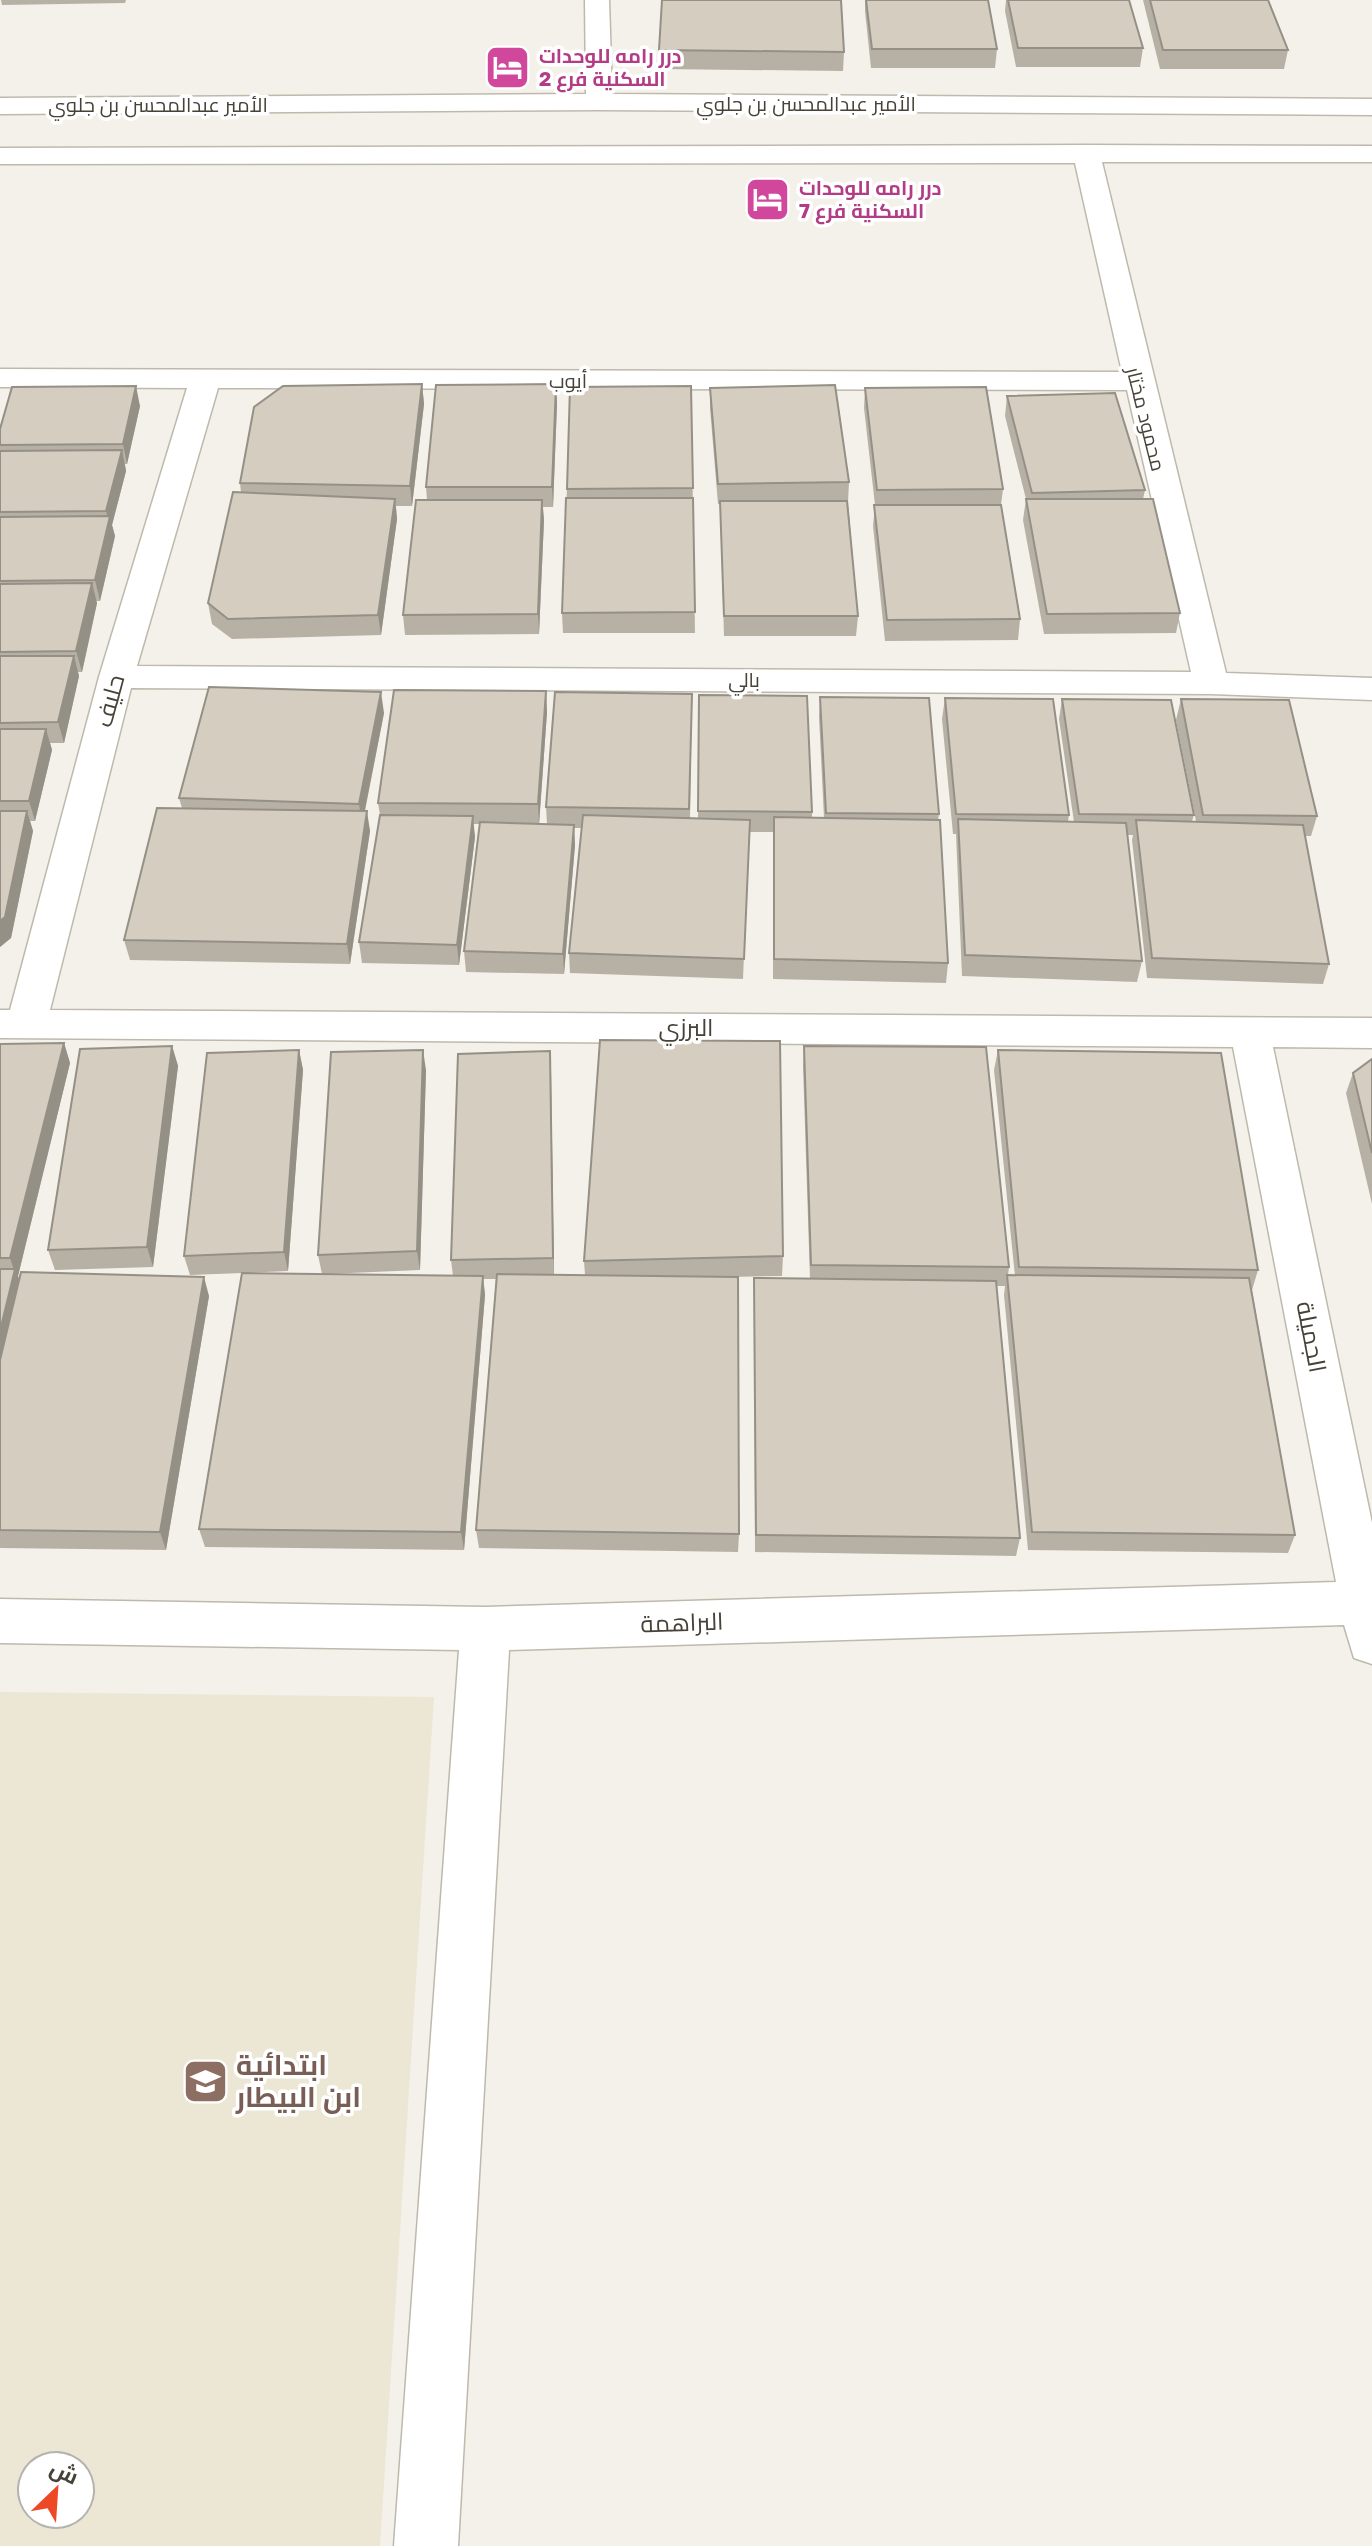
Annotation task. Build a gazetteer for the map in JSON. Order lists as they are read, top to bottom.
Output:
{
  "streets": {
    "street": [
      "الأمير عبدالمحسن بن جلوي",
      "أيوب",
      "محمود مختار",
      "بالي",
      "حليف",
      "البرزي",
      "الجميلة",
      "البراهمة"
    ]
  },
  "crossings": [
    ["أيوب", "محمود مختار"],
    ["أيوب", "حليف"],
    ["محمود مختار", "بالي"],
    ["بالي", "حليف"],
    ["حليف", "البرزي"],
    ["البرزي", "الجميلة"],
    ["الجميلة", "البراهمة"]
  ],
  "places": {
    "hotel": ["درر رامه للوحدات السكنية فرع 2", "درر رامه للوحدات السكنية فرع 7"],
    "school or university": ["ابتدائية ابن البيطار"]
  },
  "north": "top right"
}
